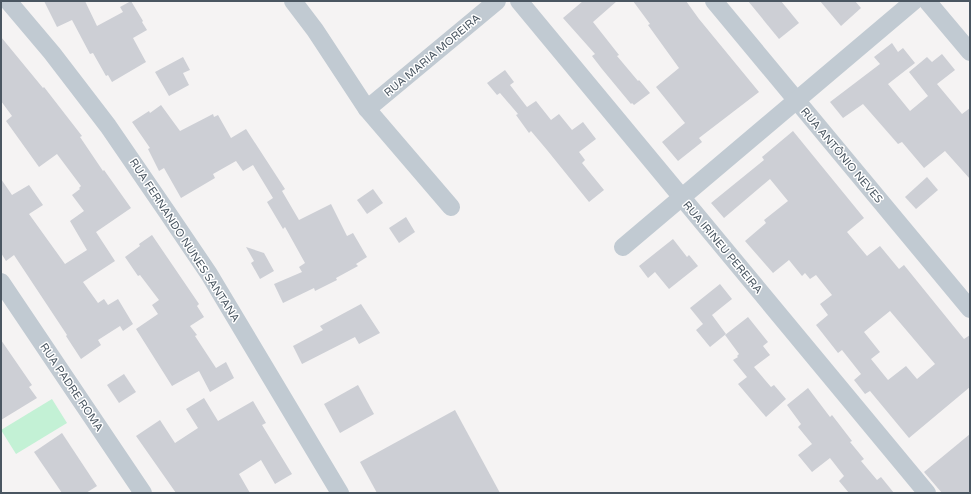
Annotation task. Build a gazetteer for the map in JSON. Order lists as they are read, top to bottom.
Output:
{
  "streets": {
    "street": [
      "RUA MARIA MOREIRA",
      "RUA ANTÔNIO NEVES",
      "RUA FERNANDO NUNES SANTANA",
      "RUA IRINEU PEREIRA",
      "RUA PADRE ROMA"
    ]
  }
}
